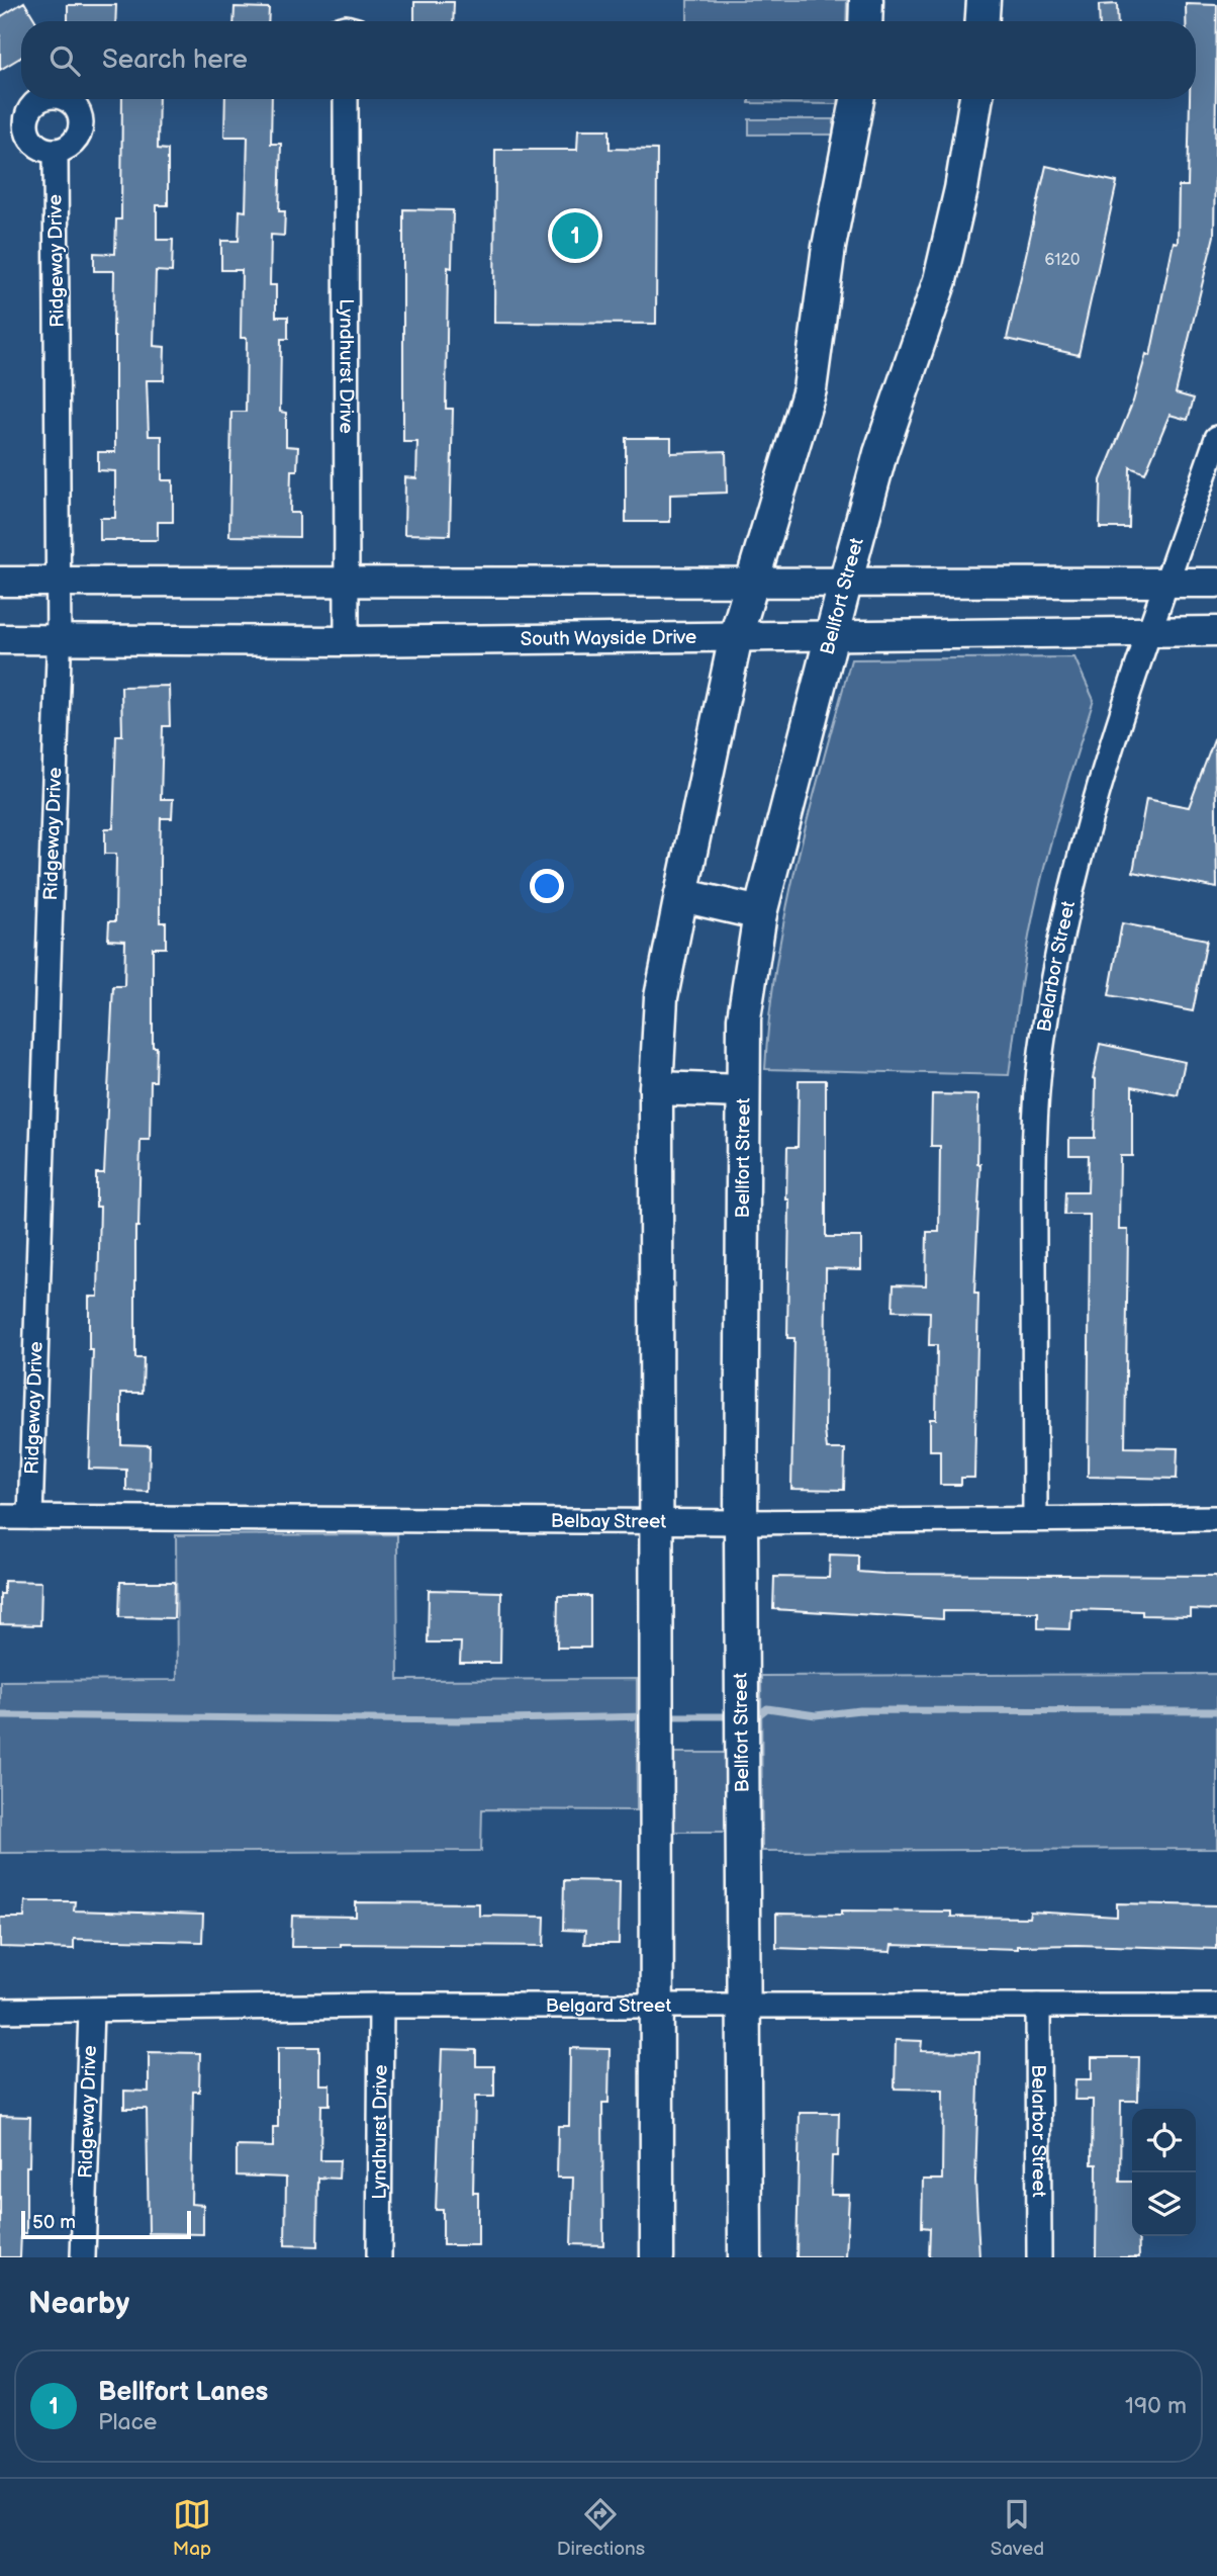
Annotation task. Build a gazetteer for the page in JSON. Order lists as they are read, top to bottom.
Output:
{
  "streets": {
    "main road": ["Bellfort Street"],
    "street": [
      "Ridgeway Drive",
      "Lyndhurst Drive",
      "South Wayside Drive",
      "Belarbor Street",
      "Belbay Street",
      "Belgard Street"
    ]
  },
  "crossings": [
    ["Ridgeway Drive", "South Wayside Drive"],
    ["Ridgeway Drive", "Belbay Street"],
    ["Ridgeway Drive", "Belgard Street"],
    ["Lyndhurst Drive", "South Wayside Drive"],
    ["Lyndhurst Drive", "Belgard Street"],
    ["Bellfort Street", "South Wayside Drive"],
    ["Bellfort Street", "Belbay Street"],
    ["Bellfort Street", "Belgard Street"],
    ["South Wayside Drive", "Belarbor Street"],
    ["Belarbor Street", "Belbay Street"],
    ["Belarbor Street", "Belgard Street"]
  ],
  "house_numbers": ["6120"],
  "scale_bar": "50 m",
  "page": {
    "search": "Search here",
    "pins": "1",
    "scale": "50 m",
    "heading": "Nearby",
    "list": [
      {
        "mark": "1",
        "name": "Bellfort Lanes",
        "note": "Place",
        "value": "190 m"
      }
    ],
    "nav": ["Map", "Directions", "Saved"]
  }
}
